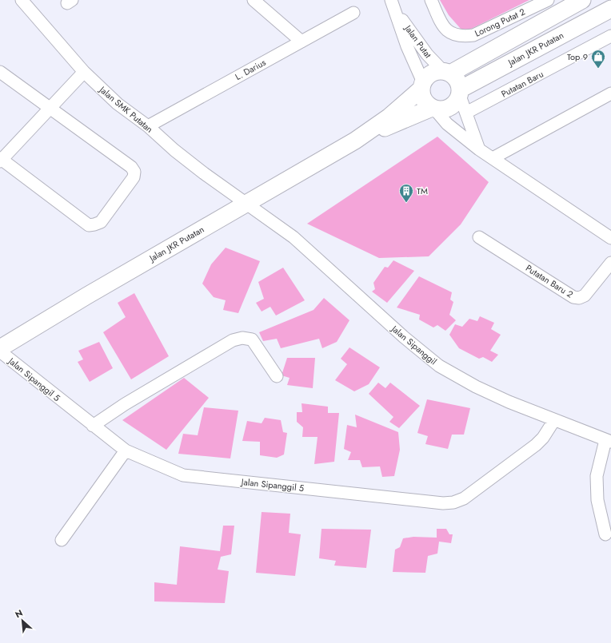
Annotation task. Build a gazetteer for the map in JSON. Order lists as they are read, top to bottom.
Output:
{
  "streets": {
    "street": [
      "Lorong Putat 2",
      "Jalan Putat",
      "Jalan JKR Putatan",
      "L. Darius",
      "Putatan Baru",
      "Jalan SMK Putatan",
      "Putatan Baru 2",
      "Jalan Sipanggil",
      "Jalan Sipanggil 5"
    ]
  },
  "crossings": [
    ["Jalan Putat", "Jalan JKR Putatan"],
    ["Jalan JKR Putatan", "Jalan SMK Putatan"],
    ["Jalan JKR Putatan", "Jalan Sipanggil"],
    ["L. Darius", "Jalan SMK Putatan"],
    ["Jalan SMK Putatan", "Jalan Sipanggil"],
    ["Jalan Sipanggil", "Jalan Sipanggil 5"]
  ],
  "places": {
    "shop": ["Top 9"],
    "building": ["TM"]
  },
  "north": "top left"
}
